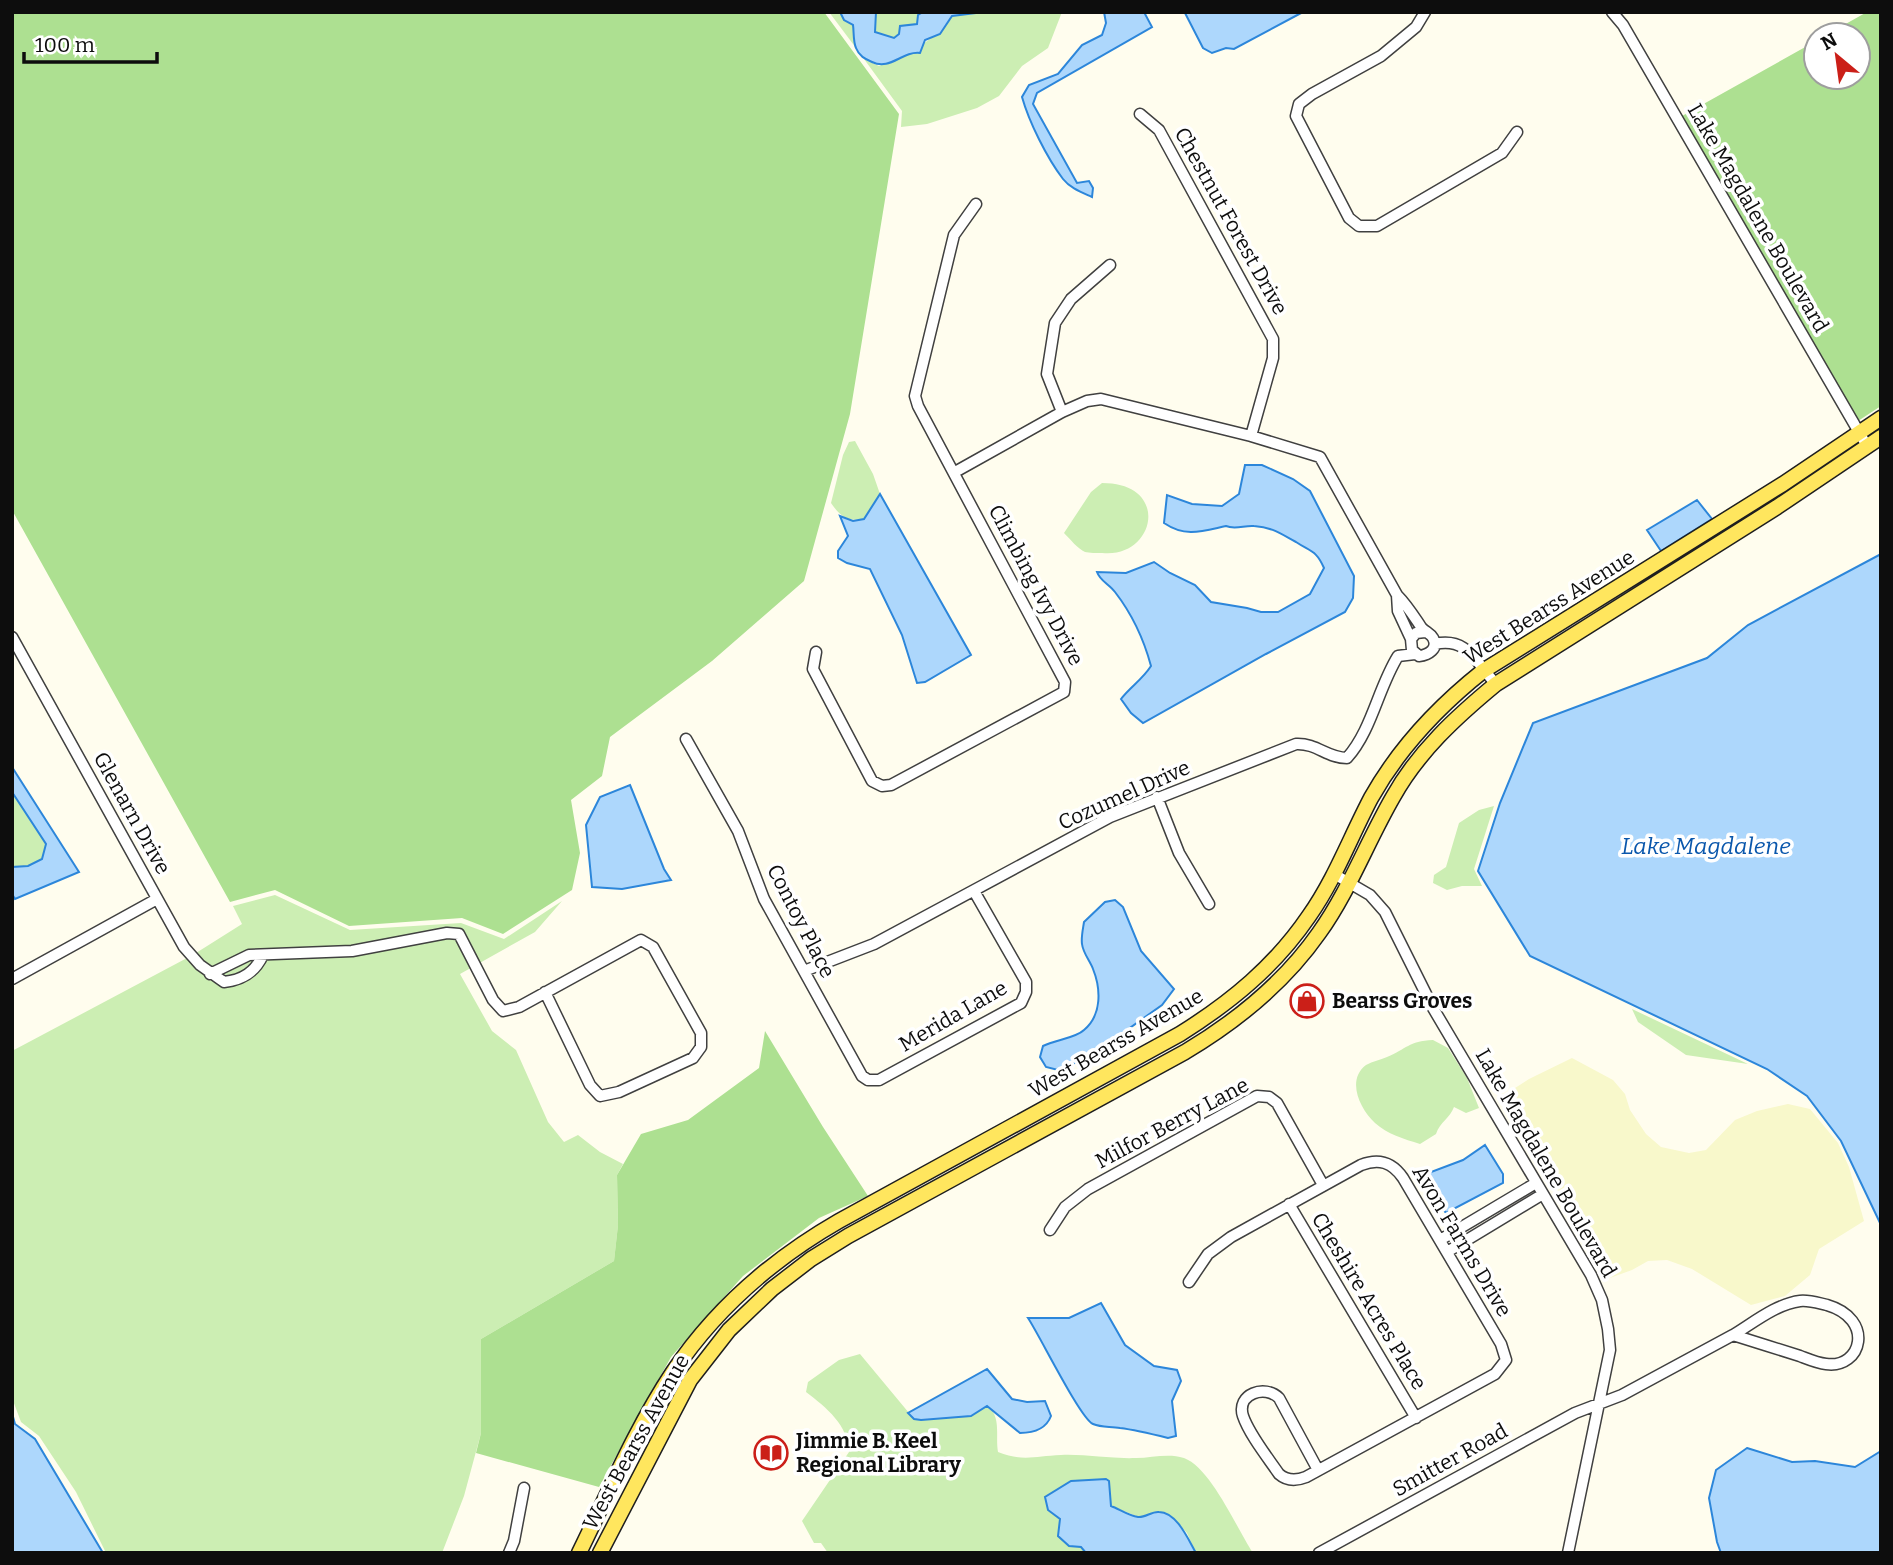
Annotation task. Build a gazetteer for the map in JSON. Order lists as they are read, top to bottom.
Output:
{
  "streets": {
    "main road": ["West Bearss Avenue"],
    "street": [
      "Lake Magdalene Boulevard",
      "Chestnut Forest Drive",
      "Climbing Ivy Drive",
      "Cozumel Drive",
      "Glenarn Drive",
      "Contoy Place",
      "Merida Lane",
      "Milfor Berry Lane",
      "Avon Farms Drive",
      "Cheshire Acres Place",
      "Smitter Road"
    ]
  },
  "crossings": [
    ["Lake Magdalene Boulevard", "West Bearss Avenue"],
    ["Lake Magdalene Boulevard", "Smitter Road"],
    ["Cozumel Drive", "Contoy Place"],
    ["Cozumel Drive", "Merida Lane"],
    ["Contoy Place", "Merida Lane"],
    ["Milfor Berry Lane", "Avon Farms Drive"],
    ["Avon Farms Drive", "Cheshire Acres Place"]
  ],
  "water": ["Lake Magdalene"],
  "places": {
    "shop": ["Bearss Groves"],
    "library": ["Jimmie B. Keel Regional Library"]
  },
  "scale_bar": "100 m",
  "north": "top left"
}
